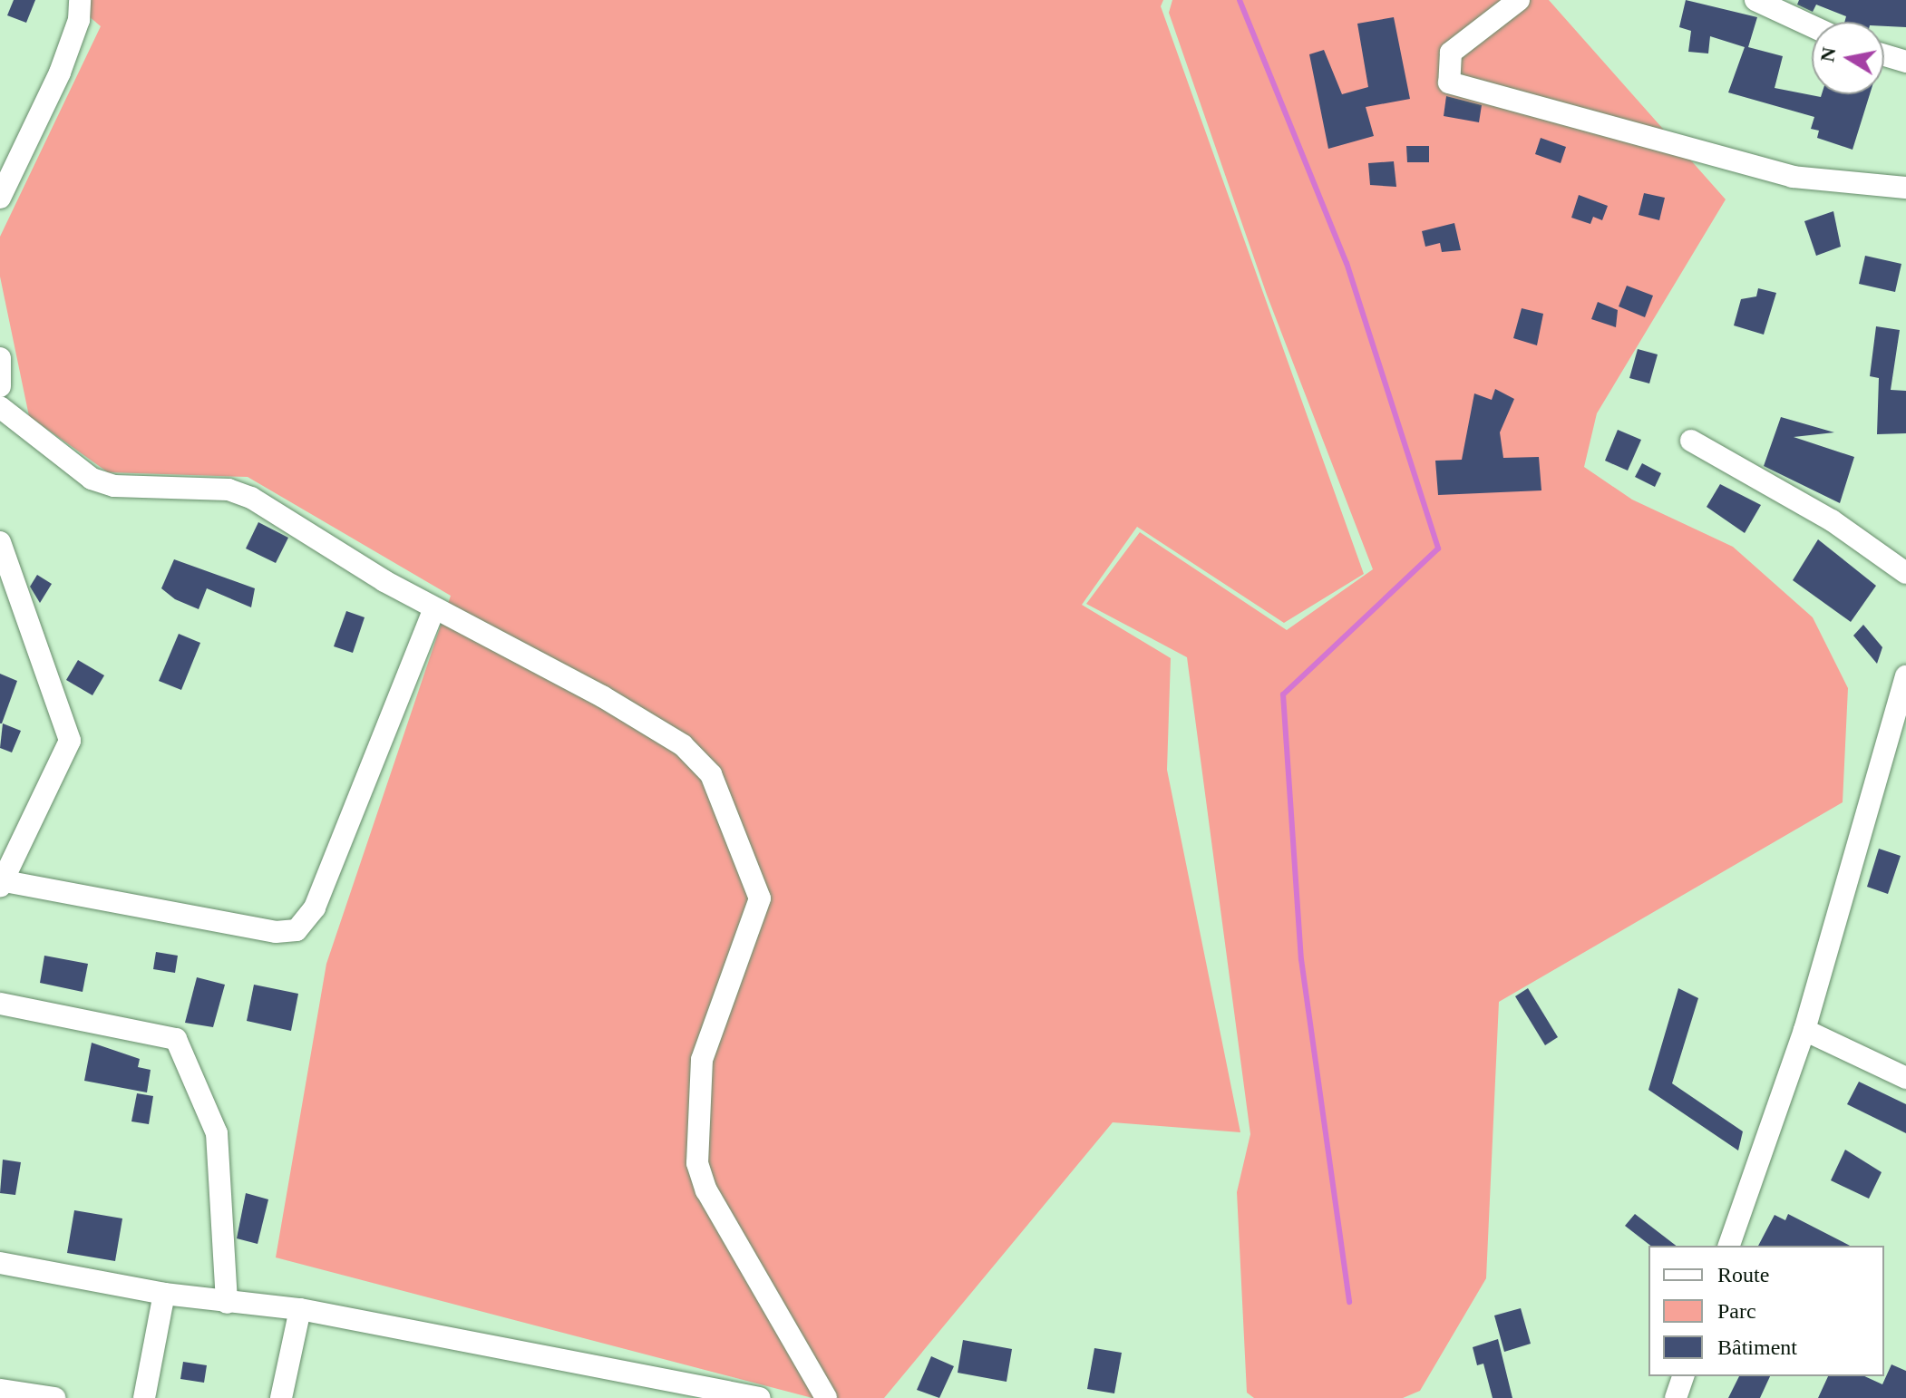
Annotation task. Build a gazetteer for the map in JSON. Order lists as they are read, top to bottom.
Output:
{
  "legend": ["Route", "Parc", "Bâtiment"],
  "north": "left"
}
